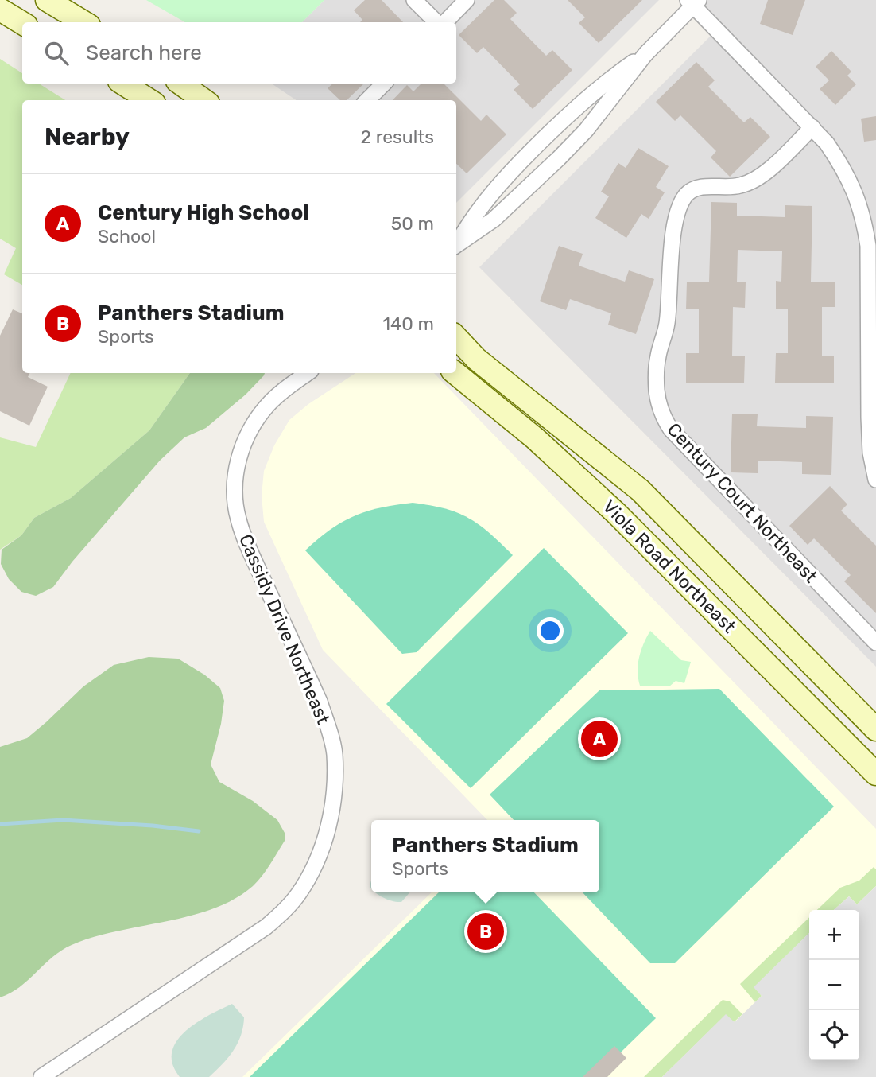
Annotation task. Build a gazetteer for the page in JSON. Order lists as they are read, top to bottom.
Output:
{
  "streets": {
    "main road": ["Viola Road Northeast"],
    "street": ["Century Court Northeast", "Cassidy Drive Northeast"]
  },
  "page": {
    "search": "Search here",
    "heading": ["Nearby", "2 results"],
    "list": [
      {
        "mark": "A",
        "name": "Century High School",
        "note": "School",
        "value": "50 m"
      },
      {
        "mark": "B",
        "name": "Panthers Stadium",
        "note": "Sports",
        "value": "140 m"
      }
    ],
    "pins": ["A", "B"],
    "popup": ["Panthers Stadium", "Sports"],
    "map_buttons": ["+", "−"]
  }
}
